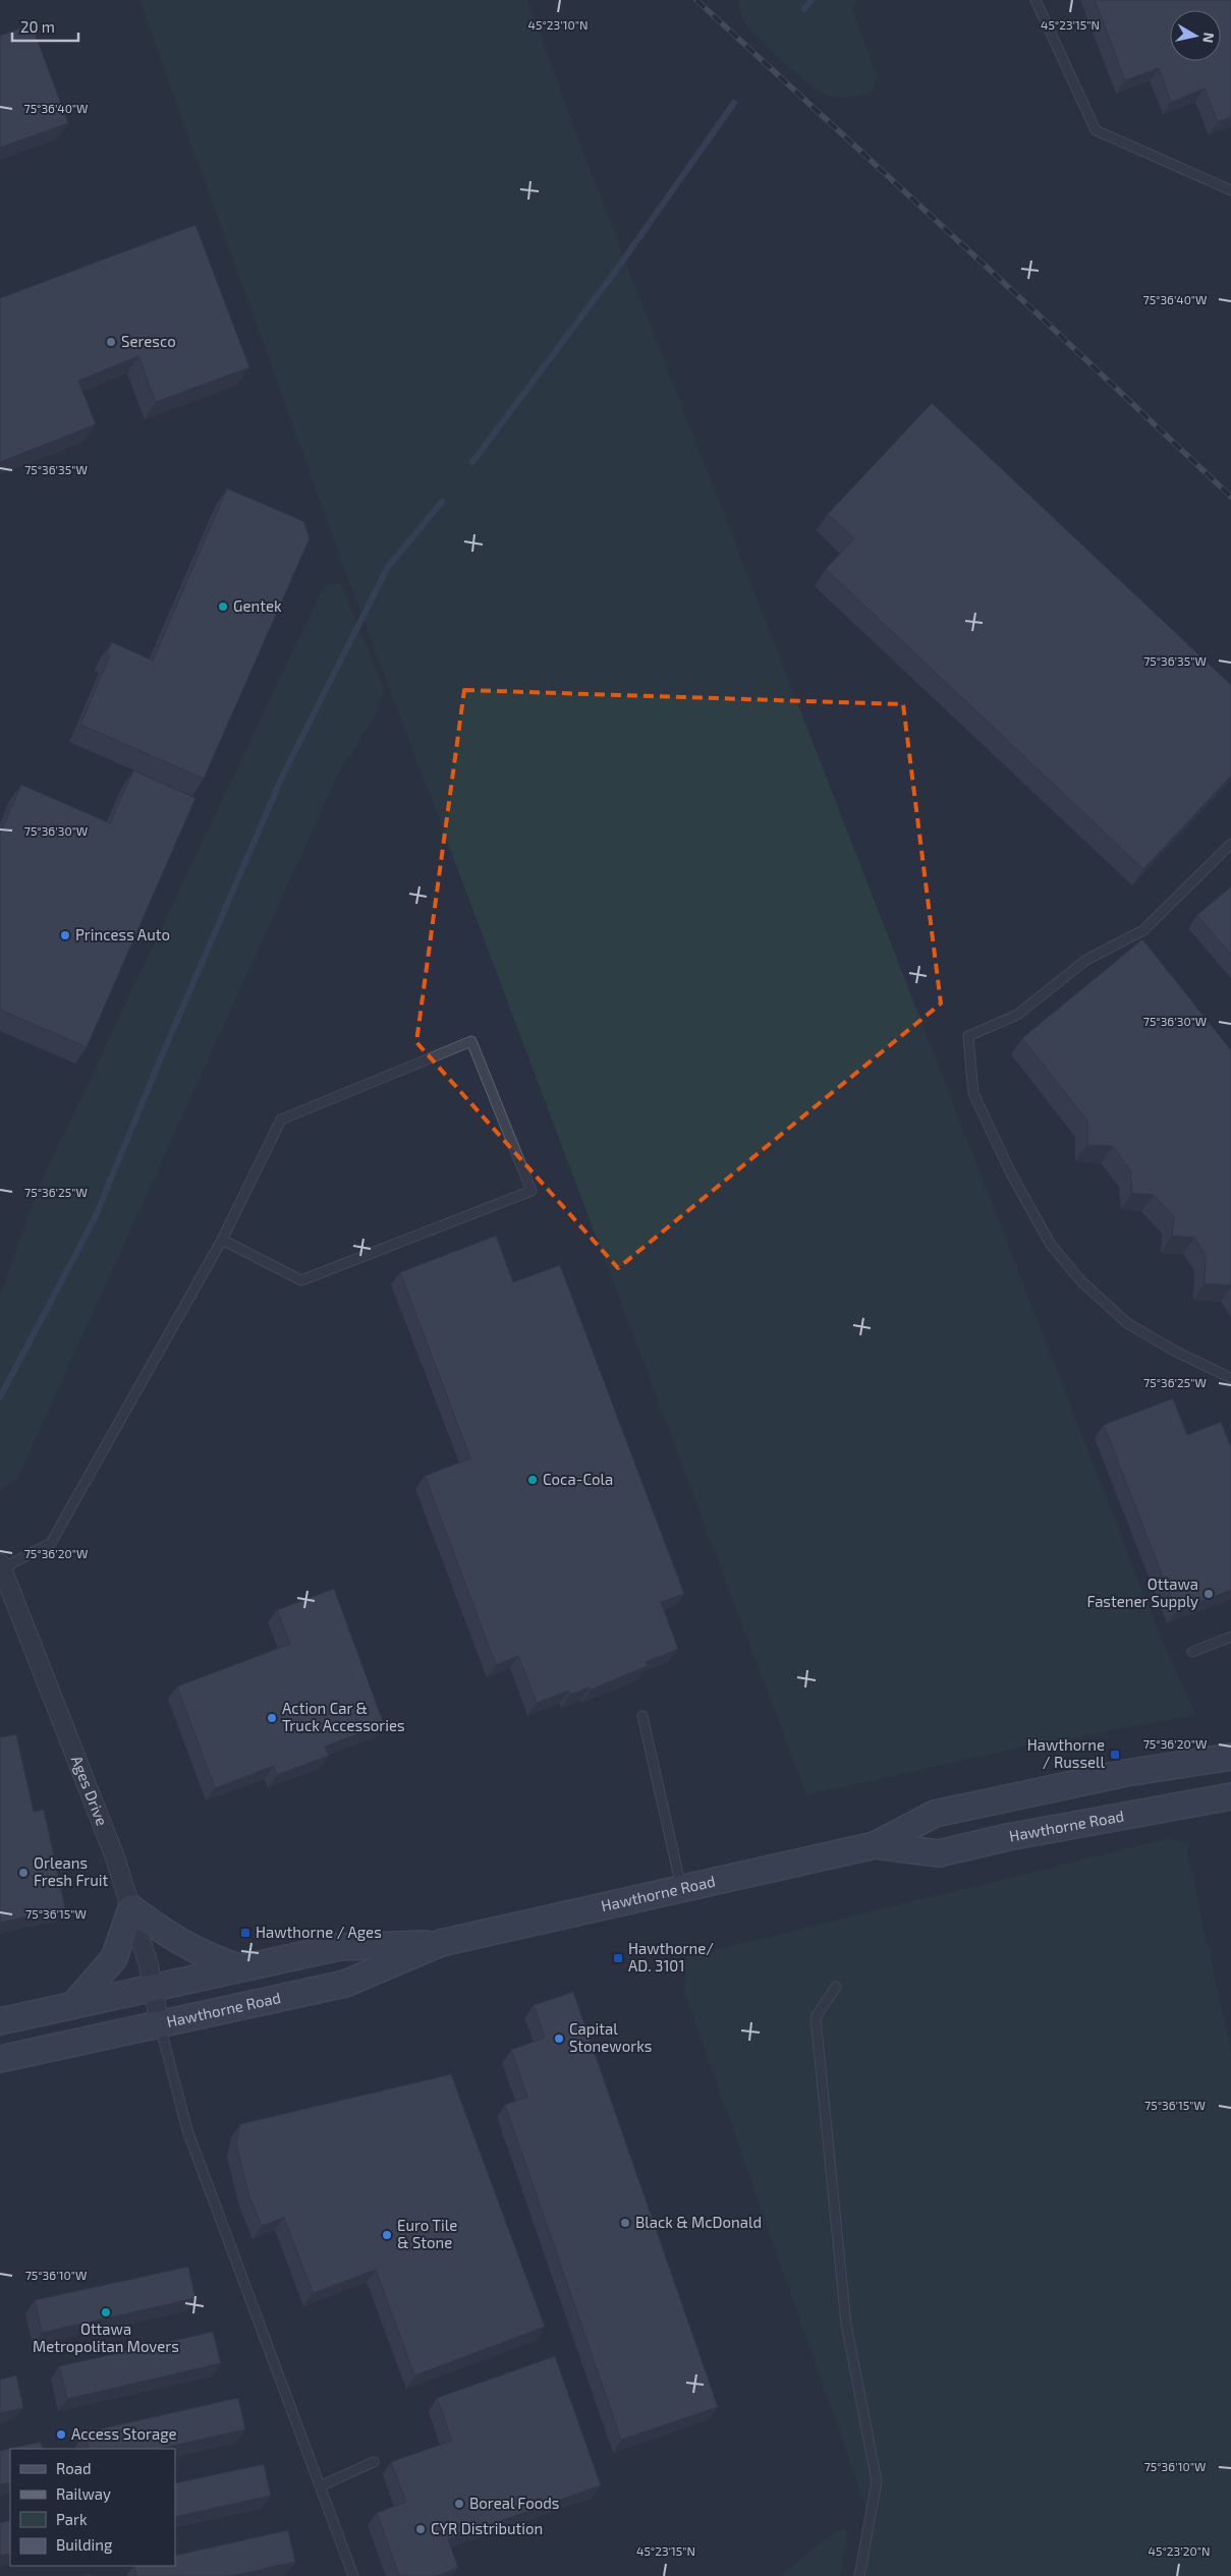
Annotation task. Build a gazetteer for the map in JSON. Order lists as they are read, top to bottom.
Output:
{
  "streets": {
    "main road": ["Hawthorne Road"],
    "street": ["Ages Drive"]
  },
  "crossings": [
    ["Ages Drive", "Hawthorne Road"]
  ],
  "places": {
    "other": [
      "Seresco",
      "Gentek",
      "Princess Auto",
      "Coca-Cola",
      "Ottawa Fastener Supply",
      "Action Car & Truck Accessories",
      "Orleans Fresh Fruit",
      "Capital Stoneworks",
      "Black & McDonald",
      "Euro Tile & Stone",
      "Ottawa Metropolitan Movers",
      "Access Storage",
      "Boreal Foods",
      "CYR Distribution"
    ],
    "transit": ["Hawthorne / Russell", "Hawthorne / Ages", "Hawthorne/ AD. 3101"]
  },
  "legend": [
    "Road",
    "Railway",
    "Park",
    "Building"
  ],
  "scale_bar": "20 m",
  "north": "right",
  "coordinates": [
    "45°23'10\"N",
    "45°23'15\"N",
    "75°36'40\"W",
    "75°36'35\"W",
    "75°36'30\"W",
    "75°36'25\"W",
    "75°36'20\"W",
    "75°36'15\"W",
    "75°36'10\"W",
    "45°23'20\"N"
  ]
}
